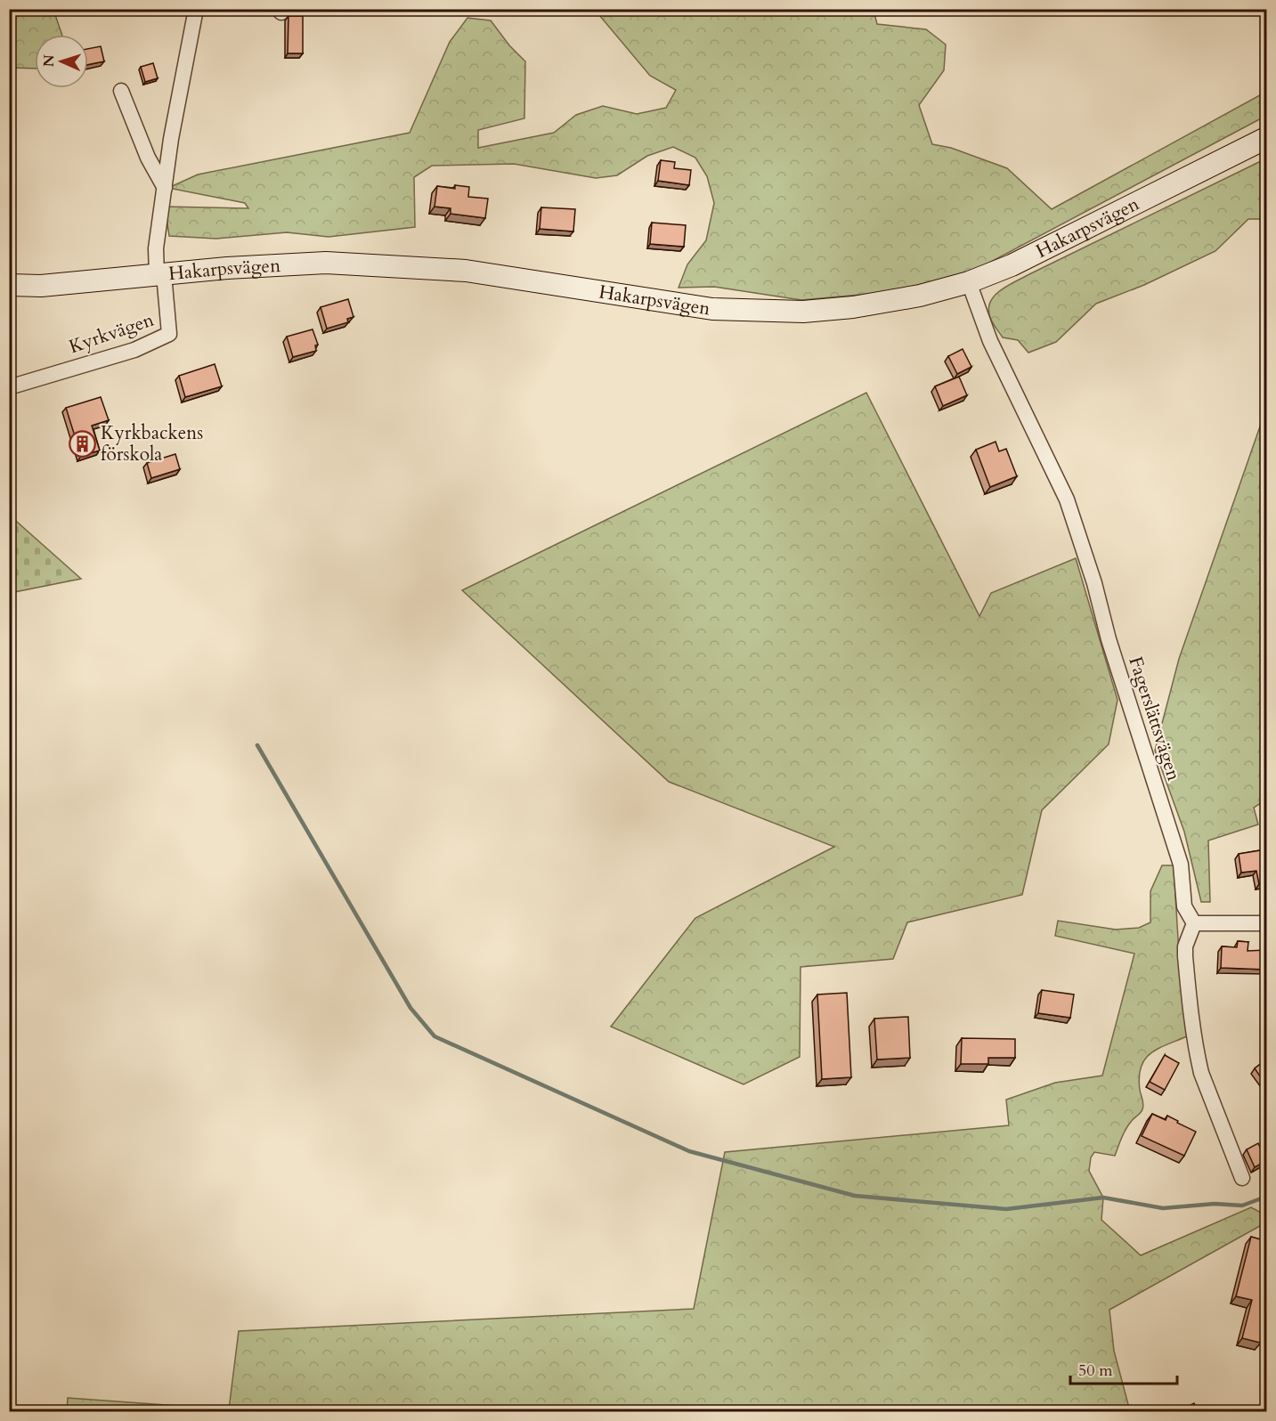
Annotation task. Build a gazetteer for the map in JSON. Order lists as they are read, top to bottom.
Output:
{
  "streets": {
    "street": ["Hakarpsvägen", "Kyrkvägen", "Fagerslättsvägen"]
  },
  "crossings": [
    ["Hakarpsvägen", "Kyrkvägen"],
    ["Hakarpsvägen", "Fagerslättsvägen"]
  ],
  "places": {
    "building": ["Kyrkbackens förskola"]
  },
  "scale_bar": "50 m",
  "north": "left"
}
